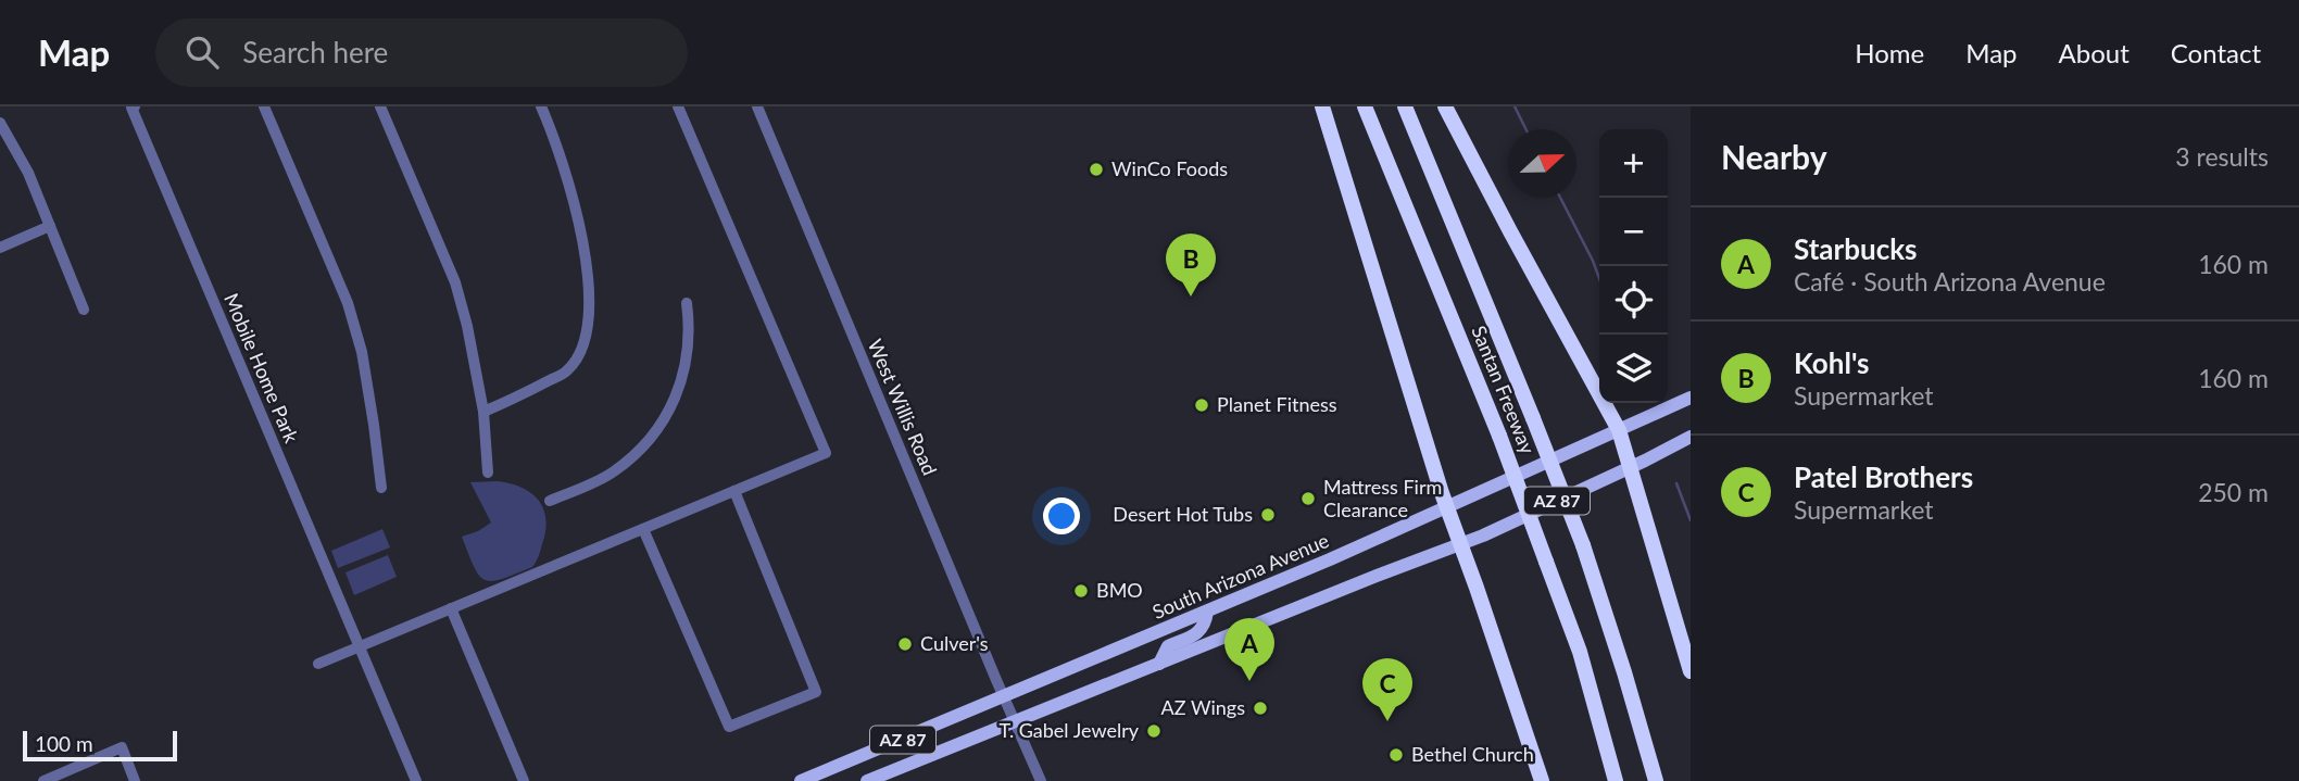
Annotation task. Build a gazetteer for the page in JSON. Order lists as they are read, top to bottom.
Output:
{
  "streets": {
    "highway": ["Santan Freeway"],
    "main road": ["AZ 87", "South Arizona Avenue"],
    "street": ["Mobile Home Park", "West Willis Road"]
  },
  "crossings": [
    ["West Willis Road", "AZ 87"],
    ["West Willis Road", "South Arizona Avenue"]
  ],
  "places": [
    "WinCo Foods",
    "Planet Fitness",
    "Mattress Firm Clearance",
    "Desert Hot Tubs",
    "BMO",
    "Culver's",
    "AZ Wings",
    "T. Gabel Jewelry",
    "Bethel Church"
  ],
  "scale_bar": "100 m",
  "north": "right",
  "page": {
    "header": "Map",
    "search": "Search here",
    "nav": [
      "Home",
      "Map",
      "About",
      "Contact"
    ],
    "heading": ["Nearby", "3 results"],
    "map_buttons": ["+", "−"],
    "list": [
      {
        "mark": "A",
        "name": "Starbucks",
        "note": "Café · South Arizona Avenue",
        "value": "160 m"
      },
      {
        "mark": "B",
        "name": "Kohl's",
        "note": "Supermarket",
        "value": "160 m"
      },
      {
        "mark": "C",
        "name": "Patel Brothers",
        "note": "Supermarket",
        "value": "250 m"
      }
    ],
    "pins": ["B", "A", "C"],
    "scale": "100 m"
  }
}
